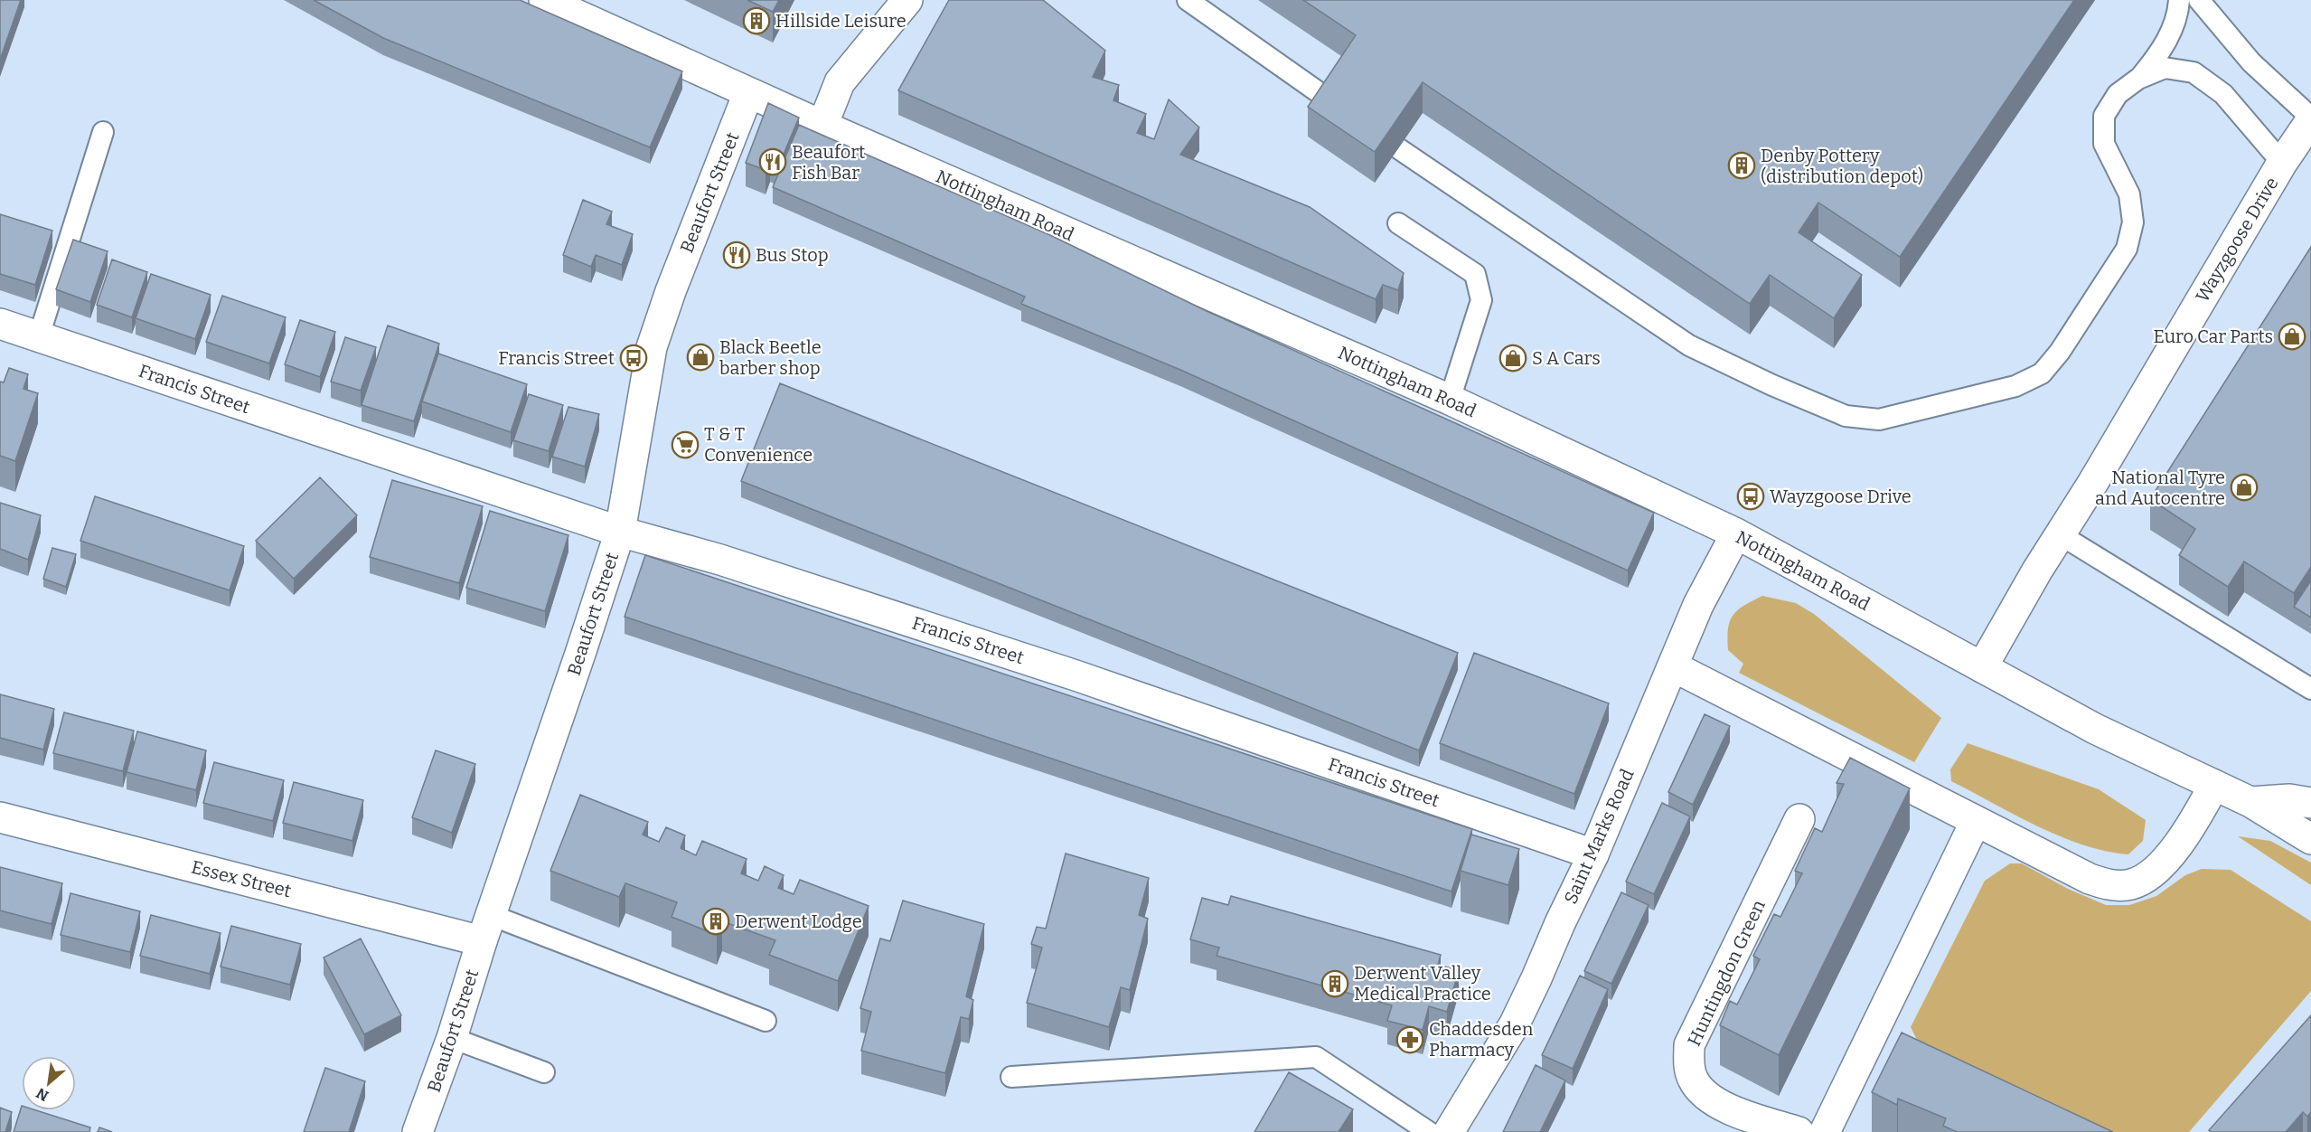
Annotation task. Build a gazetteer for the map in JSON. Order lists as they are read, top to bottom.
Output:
{
  "streets": {
    "street": [
      "Beaufort Street",
      "Nottingham Road",
      "Wayzgoose Drive",
      "Francis Street",
      "Saint Marks Road",
      "Essex Street",
      "Huntingdon Green"
    ]
  },
  "crossings": [
    ["Beaufort Street", "Nottingham Road"],
    ["Beaufort Street", "Francis Street"],
    ["Beaufort Street", "Essex Street"],
    ["Nottingham Road", "Wayzgoose Drive"],
    ["Nottingham Road", "Saint Marks Road"],
    ["Francis Street", "Saint Marks Road"]
  ],
  "places": {
    "building": [
      "Hillside Leisure",
      "Denby Pottery (distribution depot)",
      "Derwent Lodge",
      "Derwent Valley Medical Practice"
    ],
    "restaurant": ["Beaufort Fish Bar", "Bus Stop"],
    "shop": [
      "Euro Car Parts",
      "Black Beetle barber shop",
      "S A Cars",
      "National Tyre and Autocentre"
    ],
    "bus stop": ["Francis Street", "Wayzgoose Drive"],
    "supermarket": ["T & T Convenience"],
    "pharmacy": ["Chaddesden Pharmacy"]
  },
  "north": "bottom left"
}
